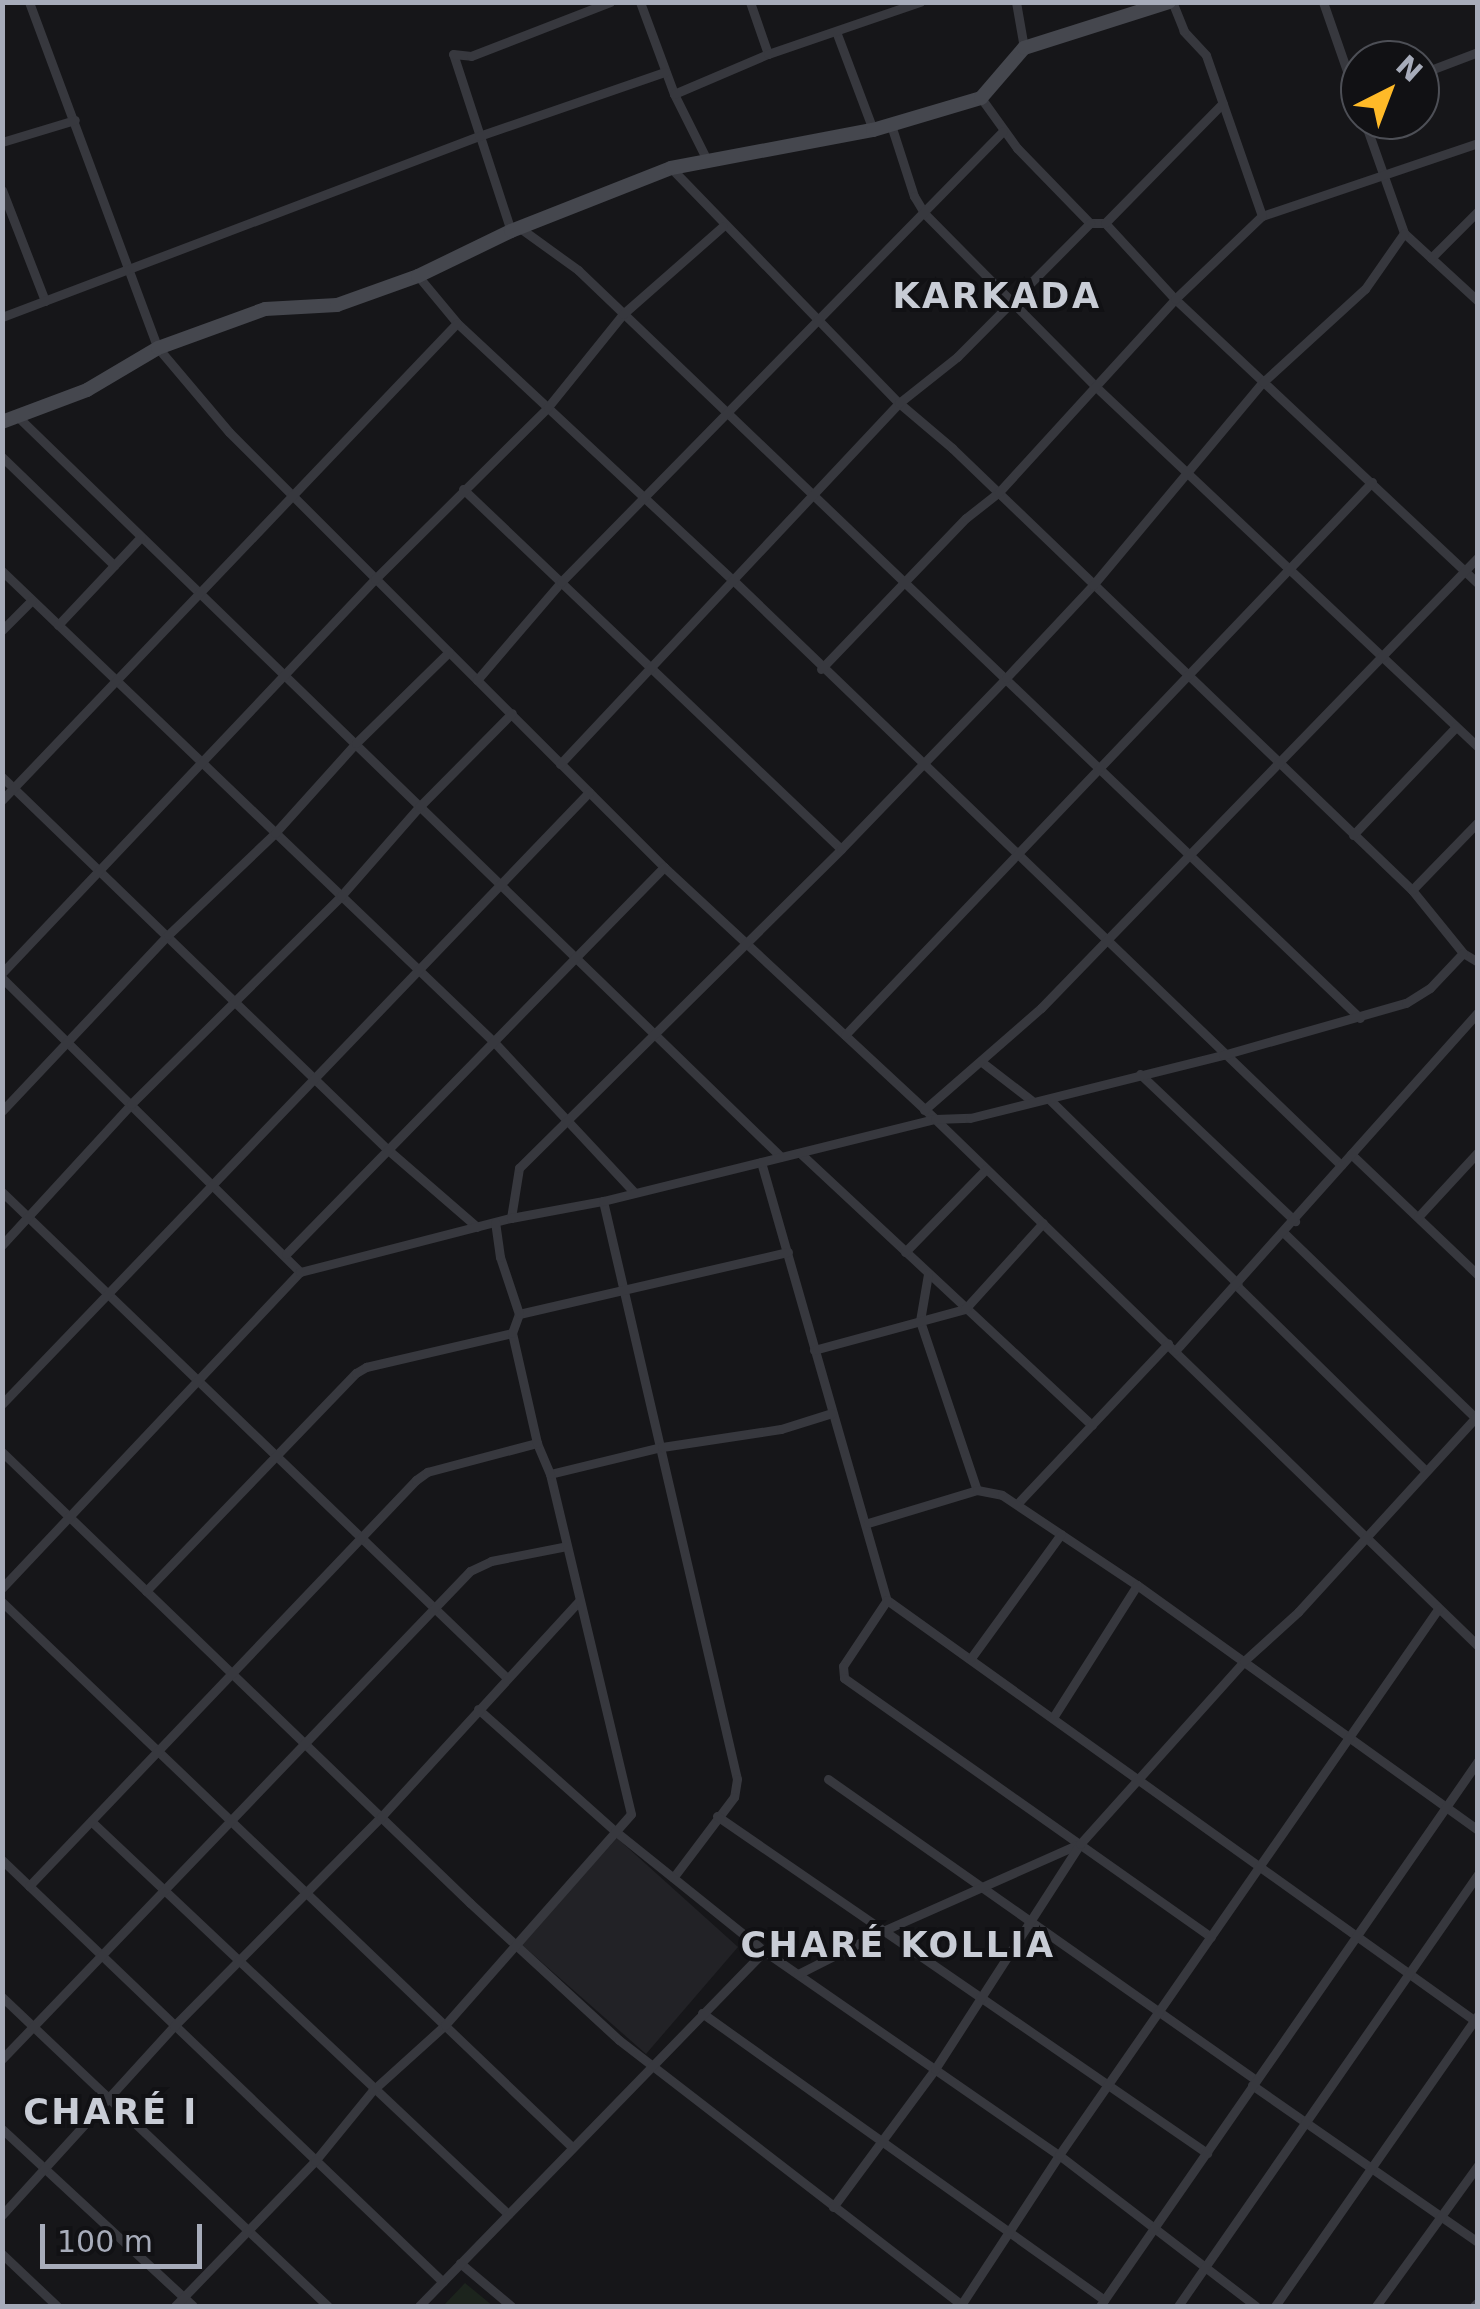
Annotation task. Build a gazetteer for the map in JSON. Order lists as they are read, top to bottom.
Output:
{
  "districts": ["KARKADA", "CHARÉ KOLLIA", "CHARÉ I"],
  "scale_bar": "100 m",
  "north": "top right"
}
